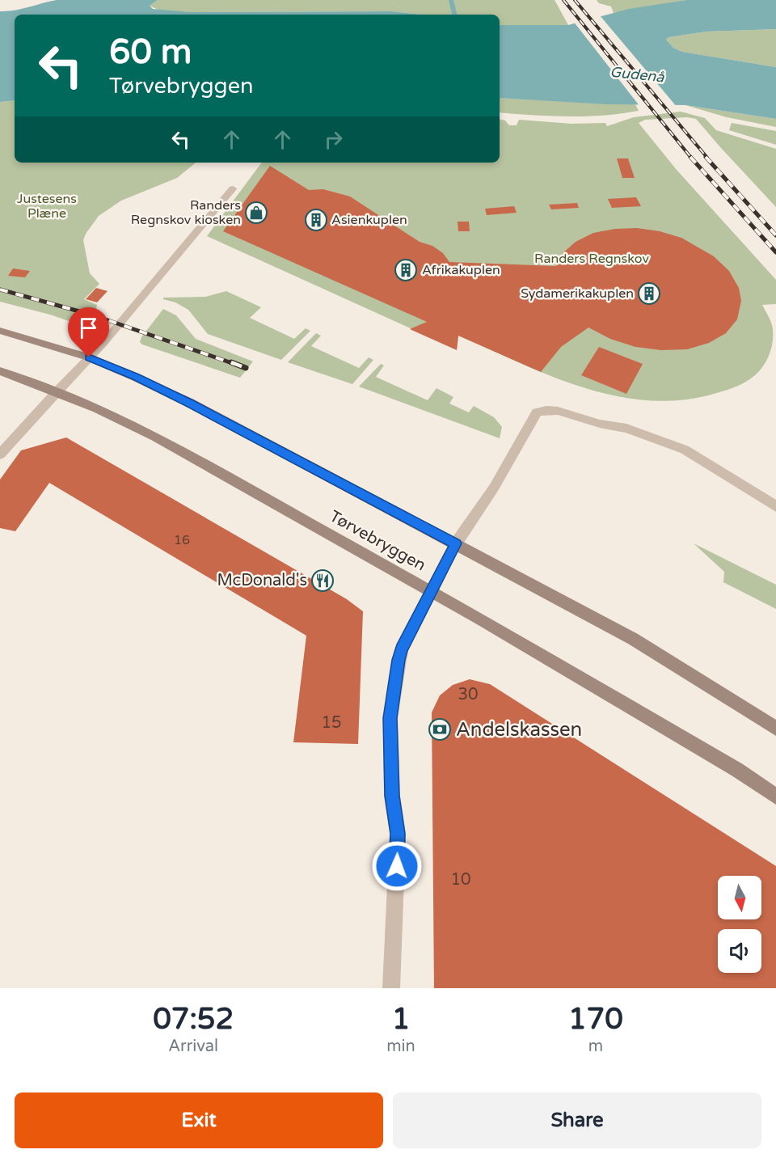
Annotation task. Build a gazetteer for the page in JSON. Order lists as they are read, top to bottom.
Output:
{
  "streets": {
    "main road": ["Tørvebryggen"]
  },
  "water": ["Gudenå"],
  "parks": ["Justesens Plæne", "Randers Regnskov"],
  "places": {
    "shop": ["Randers Regnskov kiosken"],
    "building": ["Asienkuplen", "Afrikakuplen", "Sydamerikakuplen"],
    "restaurant": ["McDonald's"],
    "bank": ["Andelskassen"]
  },
  "house_numbers": [
    "16",
    "30",
    "15",
    "10"
  ],
  "north": "bottom",
  "page": {
    "turn": ["60 m", "Tørvebryggen"],
    "eta": [
      "07:52",
      "Arrival",
      "1",
      "min",
      "170",
      "m"
    ],
    "buttons": ["Exit", "Share"]
  }
}
